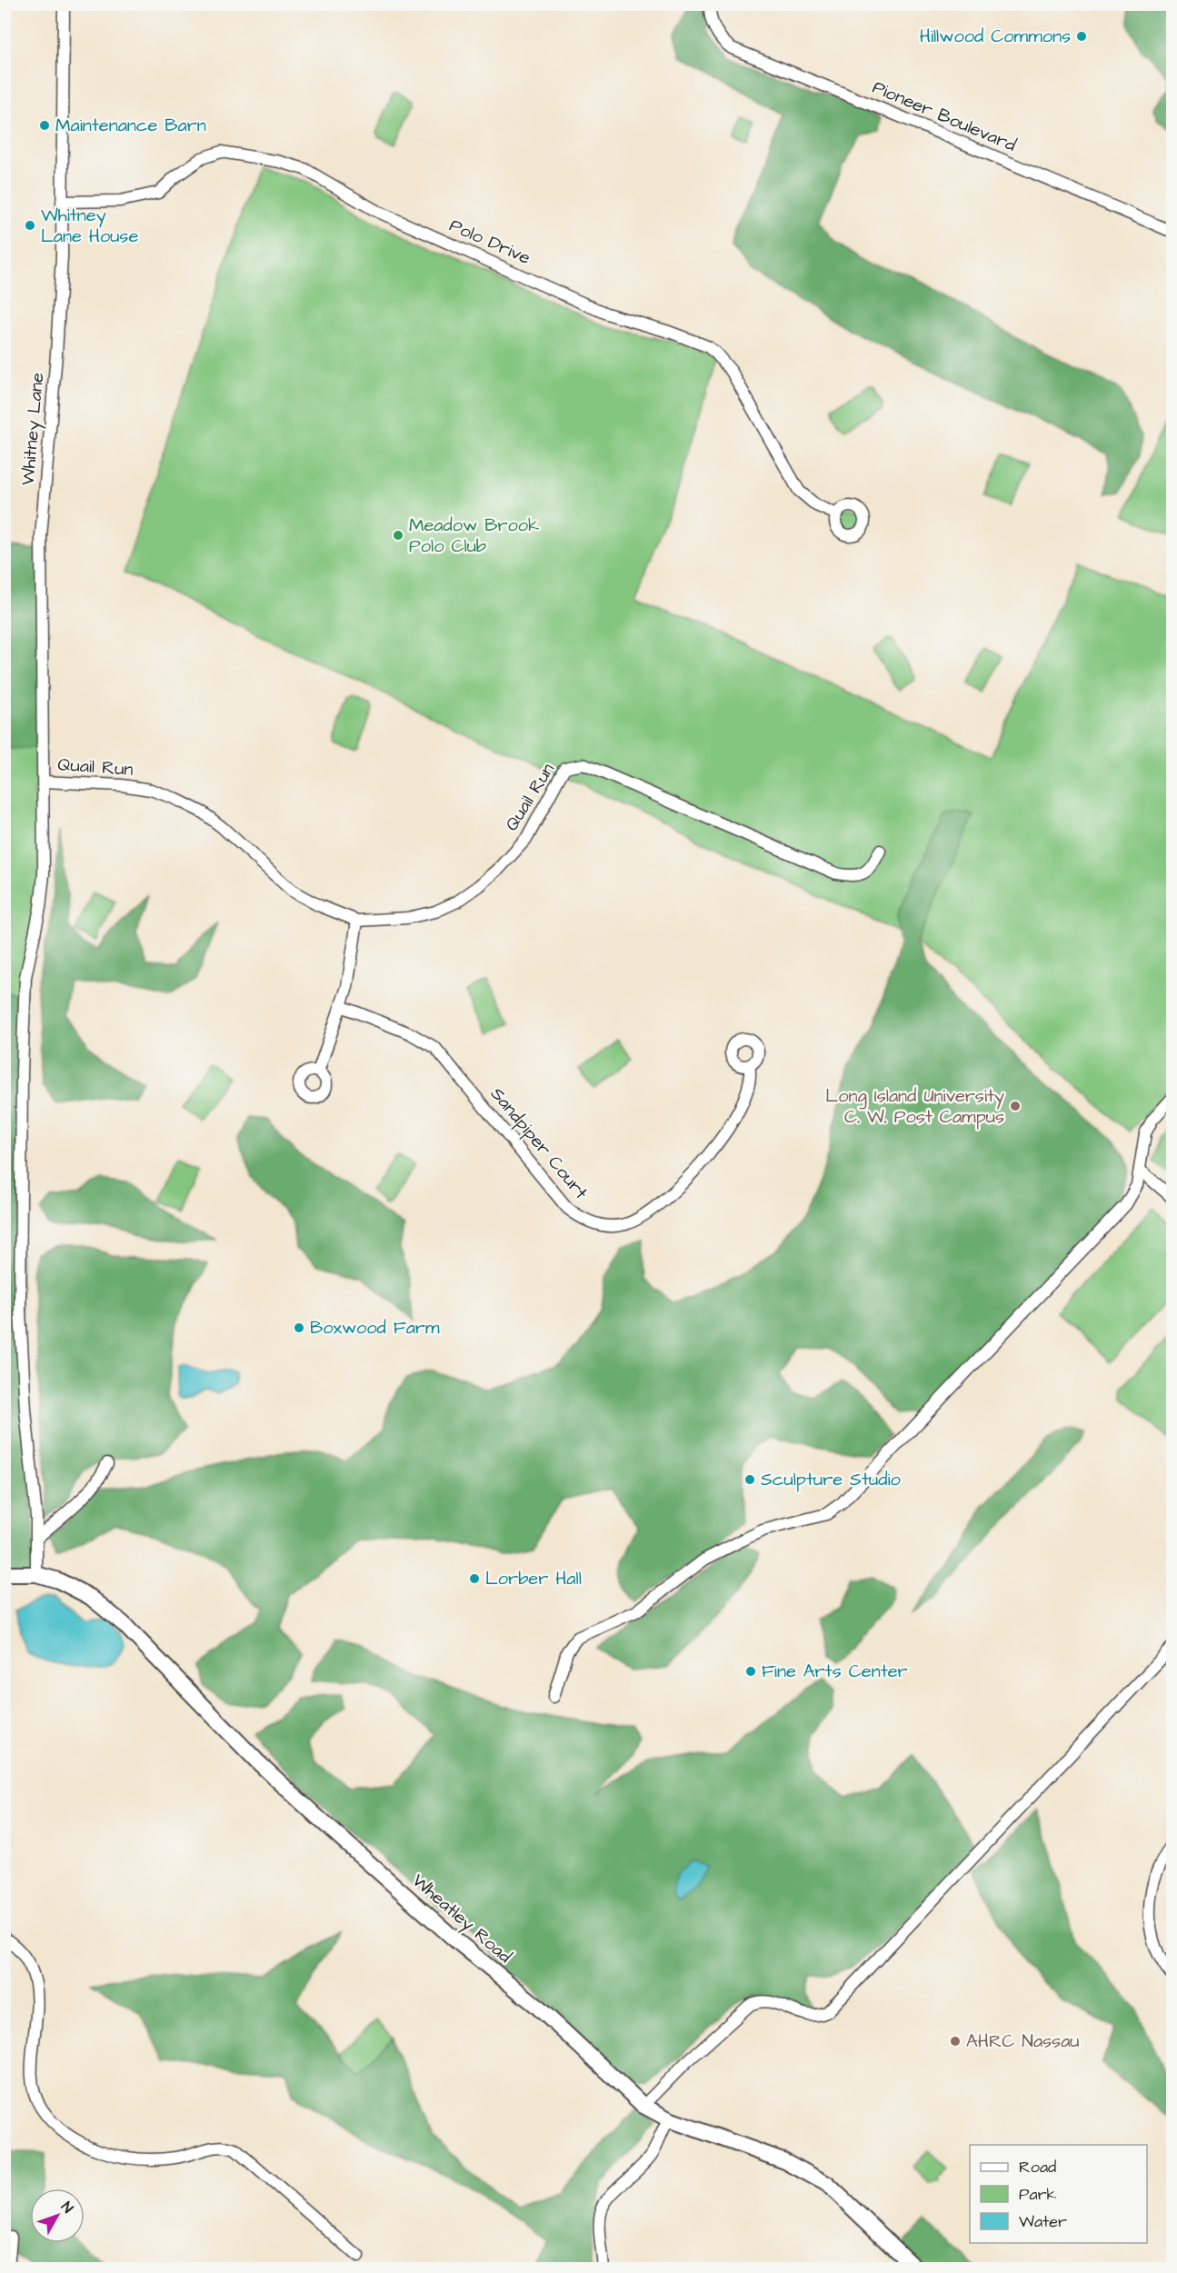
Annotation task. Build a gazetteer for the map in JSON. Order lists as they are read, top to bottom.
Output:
{
  "streets": {
    "main road": ["Wheatley Road"],
    "street": [
      "Pioneer Boulevard",
      "Polo Drive",
      "Whitney Lane",
      "Quail Run",
      "Sandpiper Court"
    ]
  },
  "crossings": [
    ["Polo Drive", "Whitney Lane"],
    ["Whitney Lane", "Quail Run"],
    ["Whitney Lane", "Wheatley Road"]
  ],
  "places": [
    "Hillwood Commons",
    "Maintenance Barn",
    "Whitney Lane House",
    "Meadow Brook Polo Club",
    "Long Island University C. W. Post Campus",
    "Boxwood Farm",
    "Sculpture Studio",
    "Lorber Hall",
    "Fine Arts Center",
    "AHRC Nassau"
  ],
  "legend": ["Road", "Park", "Water"],
  "north": "top right"
}
